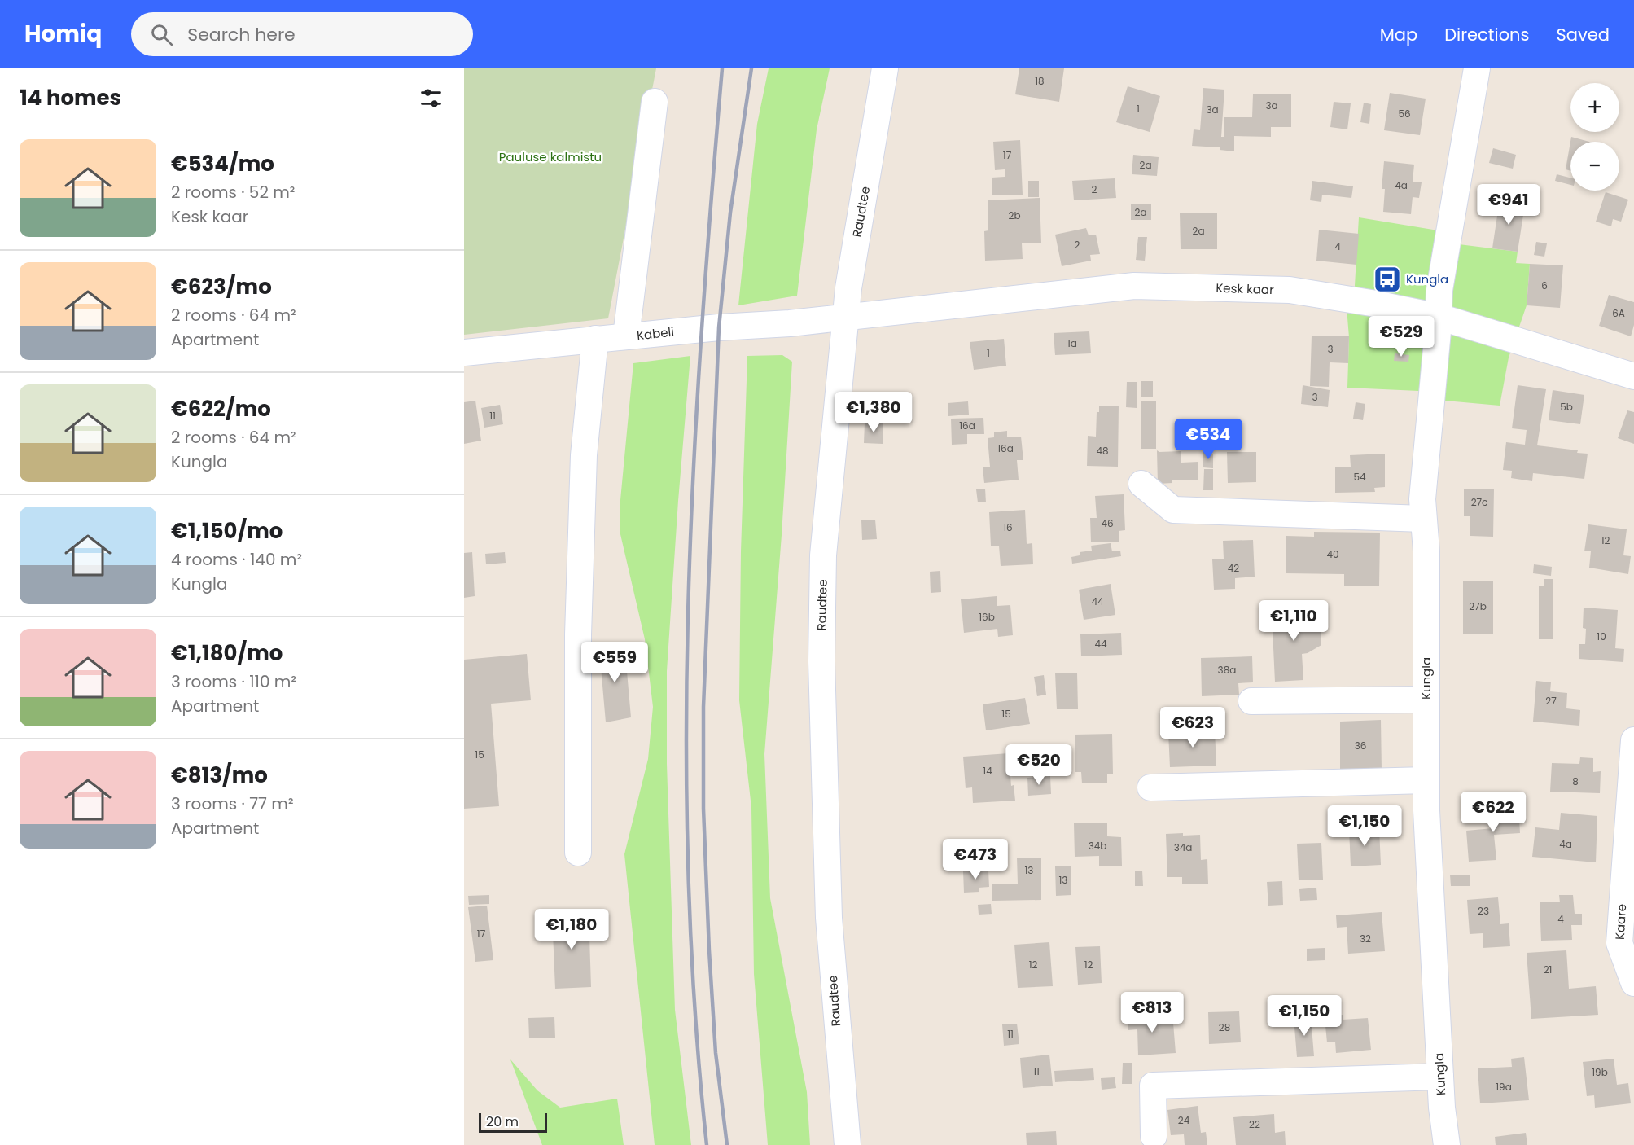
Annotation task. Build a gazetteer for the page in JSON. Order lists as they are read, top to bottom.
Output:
{
  "streets": {
    "street": [
      "Raudtee",
      "Kesk kaar",
      "Kabeli",
      "Kungla",
      "Kaare"
    ]
  },
  "crossings": [
    ["Raudtee", "Kesk kaar"],
    ["Raudtee", "Kabeli"],
    ["Kesk kaar", "Kabeli"],
    ["Kesk kaar", "Kungla"]
  ],
  "parks": ["Pauluse kalmistu"],
  "places": {
    "bus stop": ["Kungla"]
  },
  "house_numbers": [
    "18",
    "3a",
    "1",
    "3a",
    "56",
    "17",
    "2a",
    "4a",
    "2",
    "2a",
    "2b",
    "2a",
    "2",
    "4",
    "6",
    "6A",
    "1a",
    "3",
    "1",
    "3",
    "5b",
    "11",
    "16a",
    "16a",
    "48",
    "54",
    "27c",
    "46",
    "16",
    "12",
    "40",
    "42",
    "44",
    "27b",
    "16b",
    "10",
    "44",
    "38a",
    "27",
    "15",
    "36",
    "15",
    "14",
    "8",
    "4a",
    "34b",
    "34a",
    "13",
    "13",
    "23",
    "4",
    "17",
    "32",
    "12",
    "12",
    "21",
    "28",
    "11",
    "11",
    "19b",
    "19a",
    "24",
    "22"
  ],
  "scale_bar": "20 m",
  "page": {
    "header": "Homiq",
    "search": "Search here",
    "nav": ["Map", "Directions", "Saved"],
    "heading": "14 homes",
    "map_buttons": ["+", "−"],
    "list": [
      {
        "name": "€534/mo",
        "note": "2 rooms · 52 m² · Kesk kaar"
      },
      {
        "name": "€623/mo",
        "note": "2 rooms · 64 m² · Apartment"
      },
      {
        "name": "€622/mo",
        "note": "2 rooms · 64 m² · Kungla"
      },
      {
        "name": "€1,150/mo",
        "note": "4 rooms · 140 m² · Kungla"
      },
      {
        "name": "€1,180/mo",
        "note": "3 rooms · 110 m² · Apartment"
      },
      {
        "name": "€813/mo",
        "note": "3 rooms · 77 m² · Apartment"
      }
    ],
    "price": [
      "€941",
      "€529",
      "€1,380",
      "€534",
      "€1,110",
      "€559",
      "€623",
      "€520",
      "€622",
      "€1,150",
      "€473",
      "€1,180",
      "€813",
      "€1,150"
    ],
    "scale": "20 m"
  }
}
